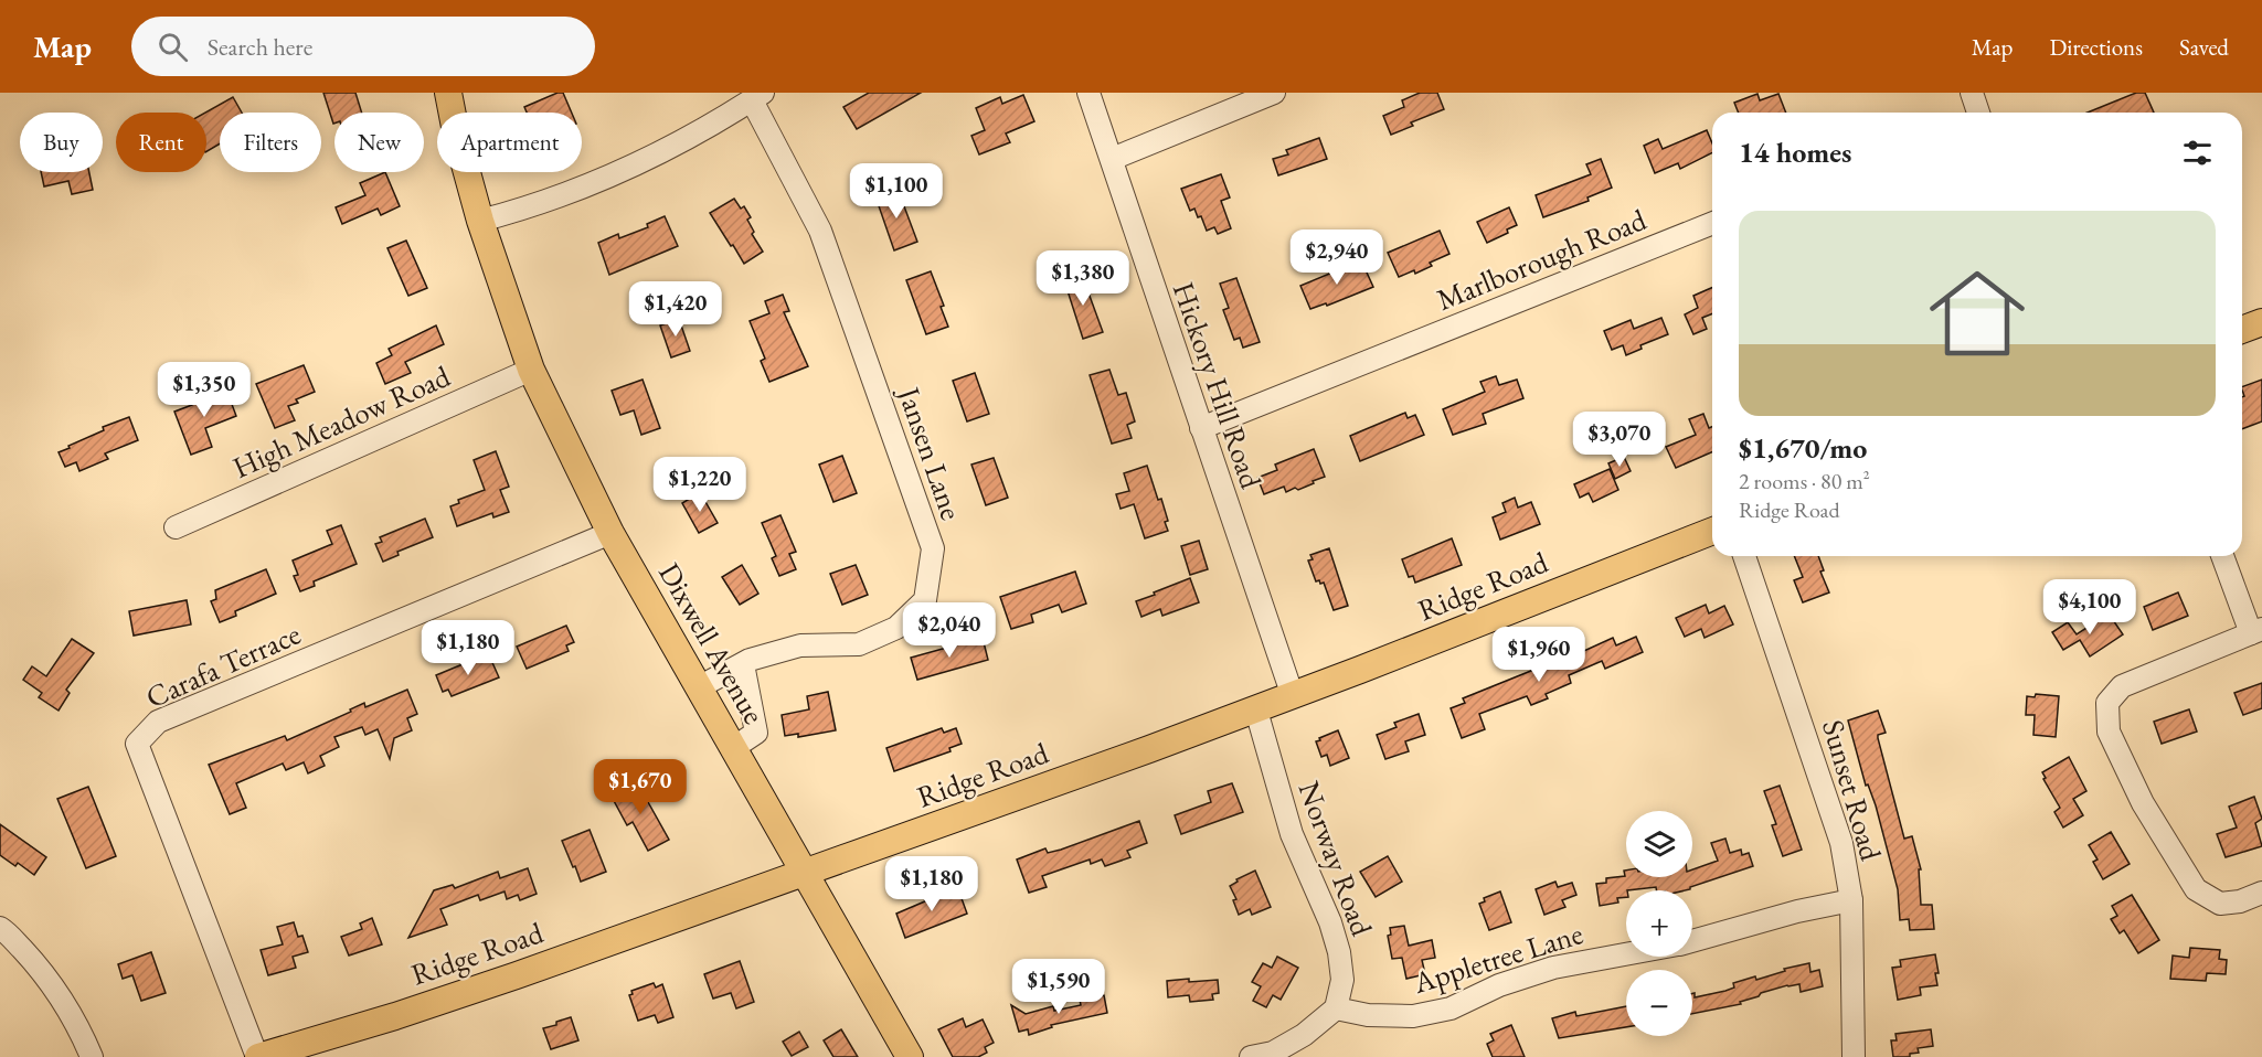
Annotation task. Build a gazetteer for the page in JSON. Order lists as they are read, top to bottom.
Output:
{
  "streets": {
    "main road": ["Ridge Road", "Dixwell Avenue"],
    "street": [
      "Marlborough Road",
      "Hickory Hill Road",
      "High Meadow Road",
      "Jansen Lane",
      "Carafa Terrace",
      "Sunset Road",
      "Norway Road",
      "Appletree Lane"
    ]
  },
  "crossings": [
    ["Marlborough Road", "Hickory Hill Road"],
    ["Hickory Hill Road", "Ridge Road"],
    ["High Meadow Road", "Dixwell Avenue"],
    ["Jansen Lane", "Dixwell Avenue"],
    ["Ridge Road", "Dixwell Avenue"],
    ["Ridge Road", "Carafa Terrace"],
    ["Ridge Road", "Norway Road"],
    ["Dixwell Avenue", "Carafa Terrace"],
    ["Sunset Road", "Appletree Lane"],
    ["Norway Road", "Appletree Lane"]
  ],
  "page": {
    "header": "Map",
    "search": "Search here",
    "nav": ["Map", "Directions", "Saved"],
    "chip": [
      "Buy",
      "Rent",
      "Filters",
      "New",
      "Apartment"
    ],
    "heading": "14 homes",
    "price": [
      "$1,100",
      "$2,940",
      "$1,380",
      "$1,420",
      "$1,350",
      "$3,070",
      "$1,220",
      "$4,100",
      "$2,040",
      "$1,180",
      "$1,960",
      "$1,670",
      "$1,180",
      "$1,590"
    ],
    "list": [
      {
        "name": "$1,670/mo",
        "note": "2 rooms · 80 m² · Ridge Road"
      }
    ],
    "map_buttons": ["+", "−"]
  }
}
